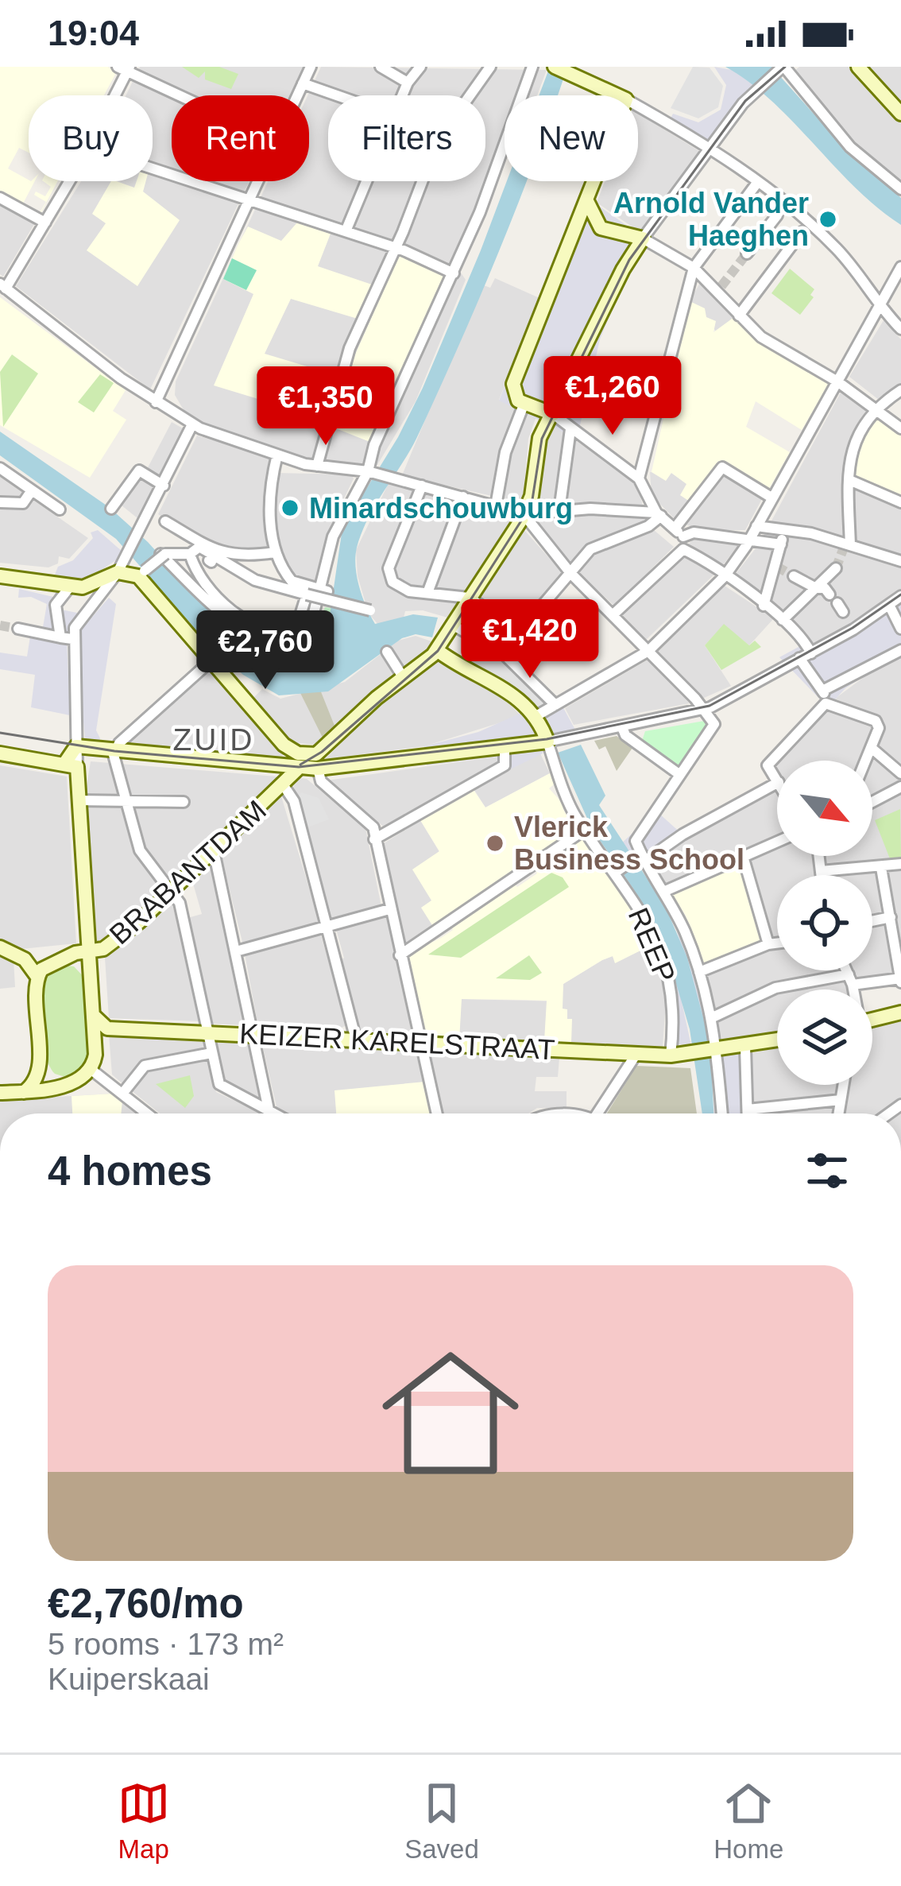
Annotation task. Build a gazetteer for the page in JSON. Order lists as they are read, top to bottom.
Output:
{
  "streets": {
    "street": ["BRABANTDAM", "REEP", "KEIZER KARELSTRAAT"]
  },
  "crossings": [
    ["REEP", "KEIZER KARELSTRAAT"]
  ],
  "districts": ["ZUID"],
  "places": ["Arnold Vander Haeghen", "Minardschouwburg", "Vlerick Business School"],
  "north": "bottom right",
  "page": {
    "status": "19:04",
    "chip": [
      "Buy",
      "Rent",
      "Filters",
      "New"
    ],
    "price": [
      "€1,260",
      "€1,350",
      "€1,420",
      "€2,760"
    ],
    "heading": "4 homes",
    "list": [
      {
        "name": "€2,760/mo",
        "note": "5 rooms · 173 m² · Kuiperskaai"
      }
    ],
    "tabs": ["Map", "Saved", "Home"]
  }
}
